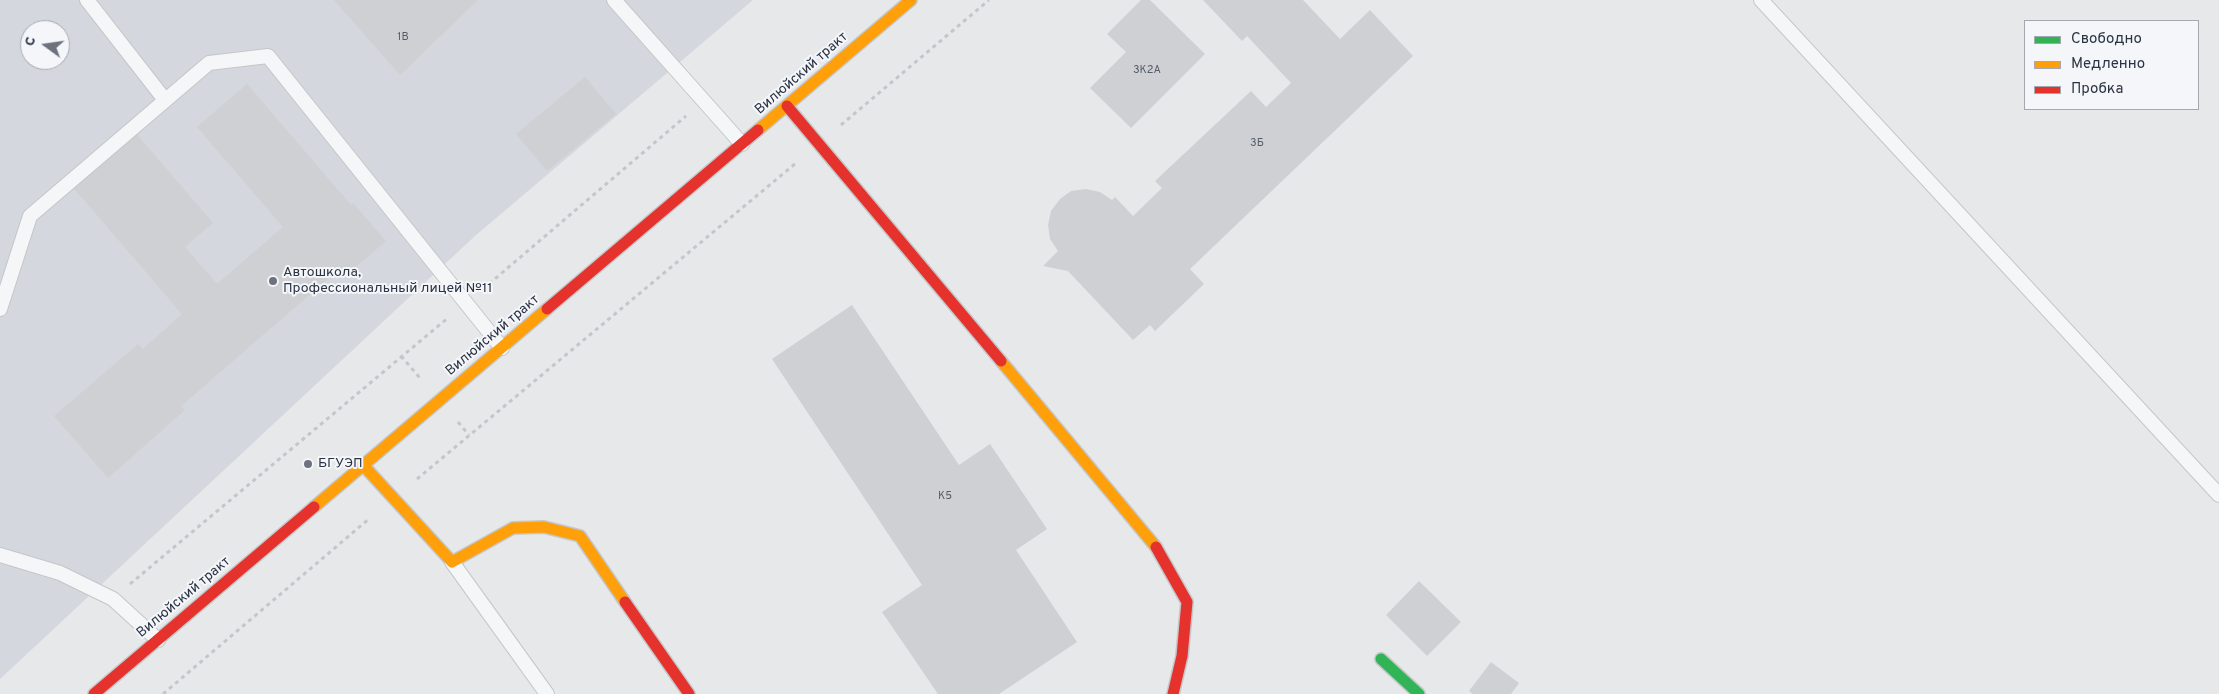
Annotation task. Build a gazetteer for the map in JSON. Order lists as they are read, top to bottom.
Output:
{
  "streets": {
    "street": ["Вилюйский тракт"]
  },
  "places": ["Автошкола, Профессиональный лицей №11", "БГУЭП"],
  "house_numbers": [
    "1В",
    "3К2А",
    "3Б",
    "К5"
  ],
  "legend": ["Свободно", "Медленно", "Пробка"],
  "north": "left"
}
